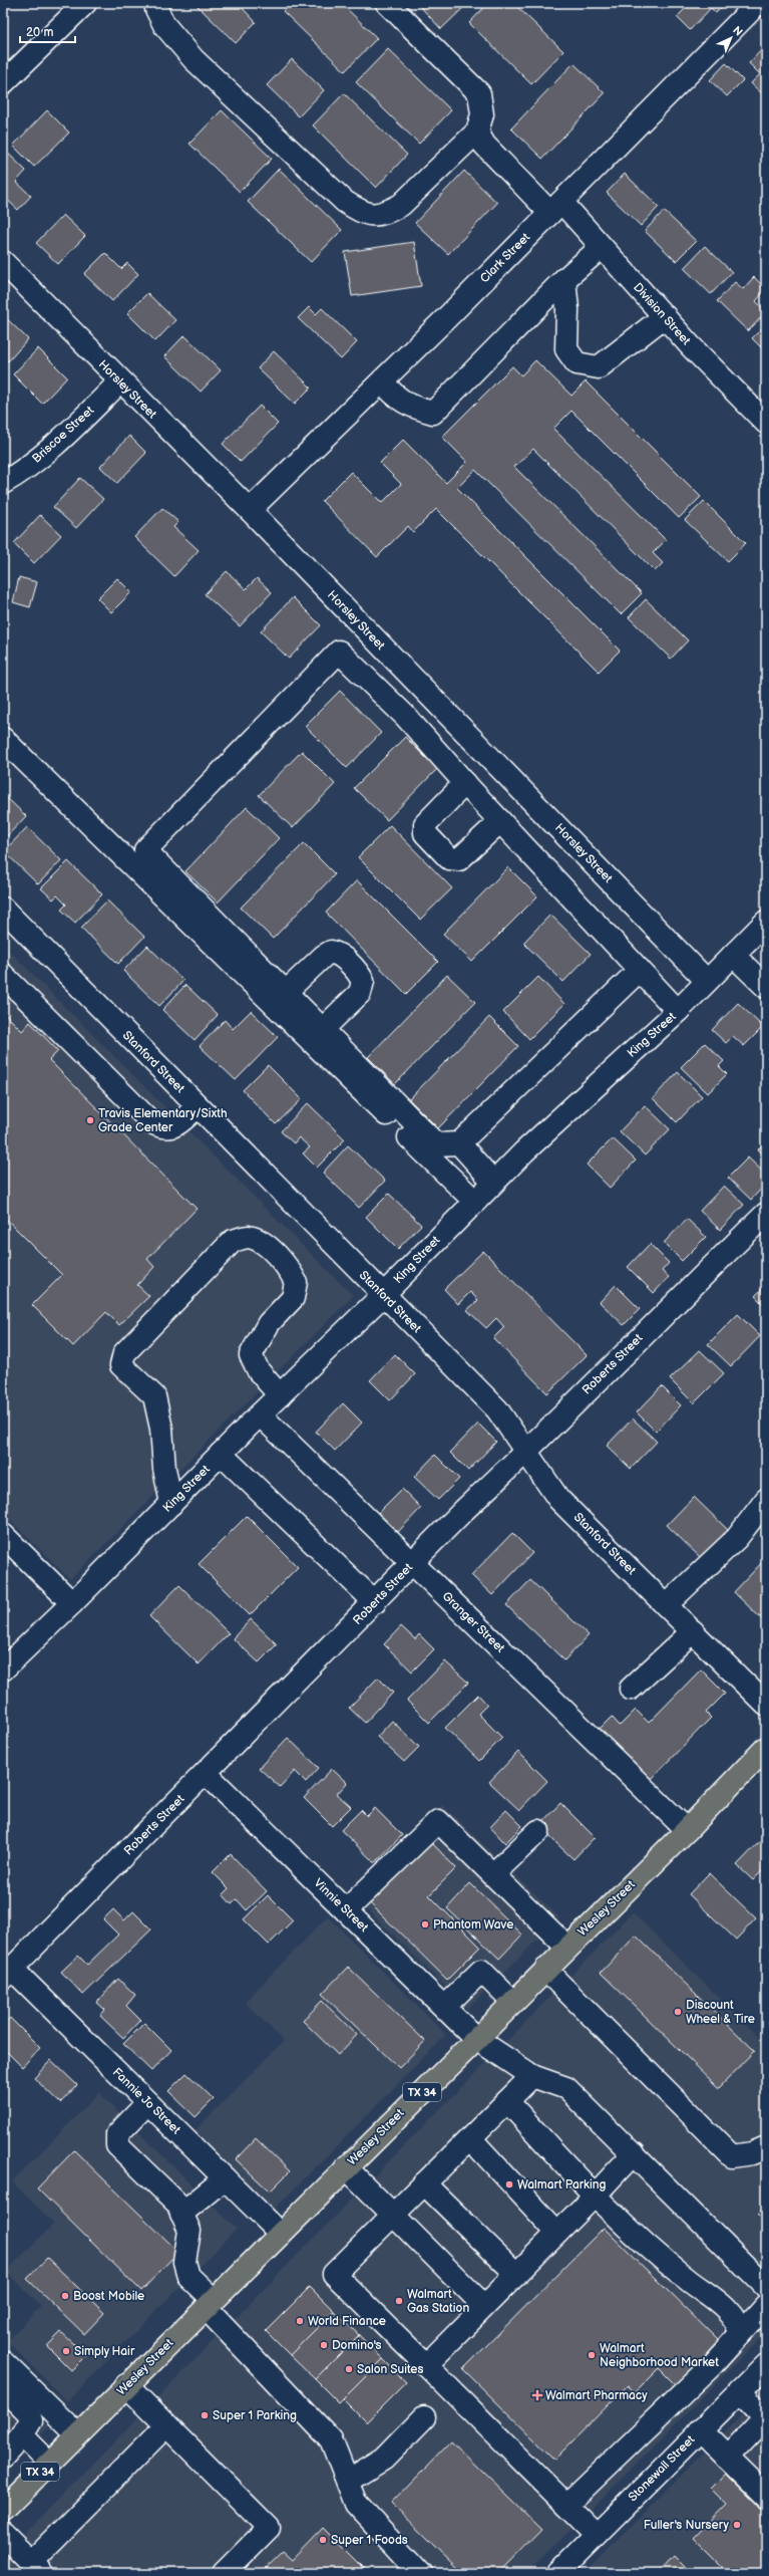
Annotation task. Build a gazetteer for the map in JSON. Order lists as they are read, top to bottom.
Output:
{
  "streets": {
    "main road": ["Wesley Street", "TX 34"],
    "street": [
      "Clark Street",
      "Division Street",
      "Horsley Street",
      "Briscoe Street",
      "King Street",
      "Stanford Street",
      "Roberts Street",
      "Granger Street",
      "Vinnie Street",
      "Fannie Jo Street",
      "Stonewall Street"
    ]
  },
  "crossings": [
    ["Clark Street", "Division Street"],
    ["Clark Street", "Horsley Street"],
    ["Horsley Street", "Briscoe Street"],
    ["Horsley Street", "King Street"],
    ["King Street", "Stanford Street"],
    ["King Street", "Granger Street"],
    ["Stanford Street", "Roberts Street"],
    ["Roberts Street", "Granger Street"],
    ["Roberts Street", "Vinnie Street"],
    ["Roberts Street", "Fannie Jo Street"],
    ["Granger Street", "Wesley Street"],
    ["Vinnie Street", "Wesley Street"],
    ["Wesley Street", "Fannie Jo Street"]
  ],
  "places": {
    "other": [
      "Travis Elementary/Sixth Grade Center",
      "Phantom Wave",
      "Discount Wheel & Tire",
      "Walmart Parking",
      "Boost Mobile",
      "Walmart Gas Station",
      "World Finance",
      "Domino's",
      "Simply Hair",
      "Walmart Neighborhood Market",
      "Salon Suites",
      "Super 1 Parking",
      "Fuller's Nursery",
      "Super 1 Foods"
    ],
    "health": ["Walmart Pharmacy"]
  },
  "scale_bar": "20 m",
  "north": "top right"
}
